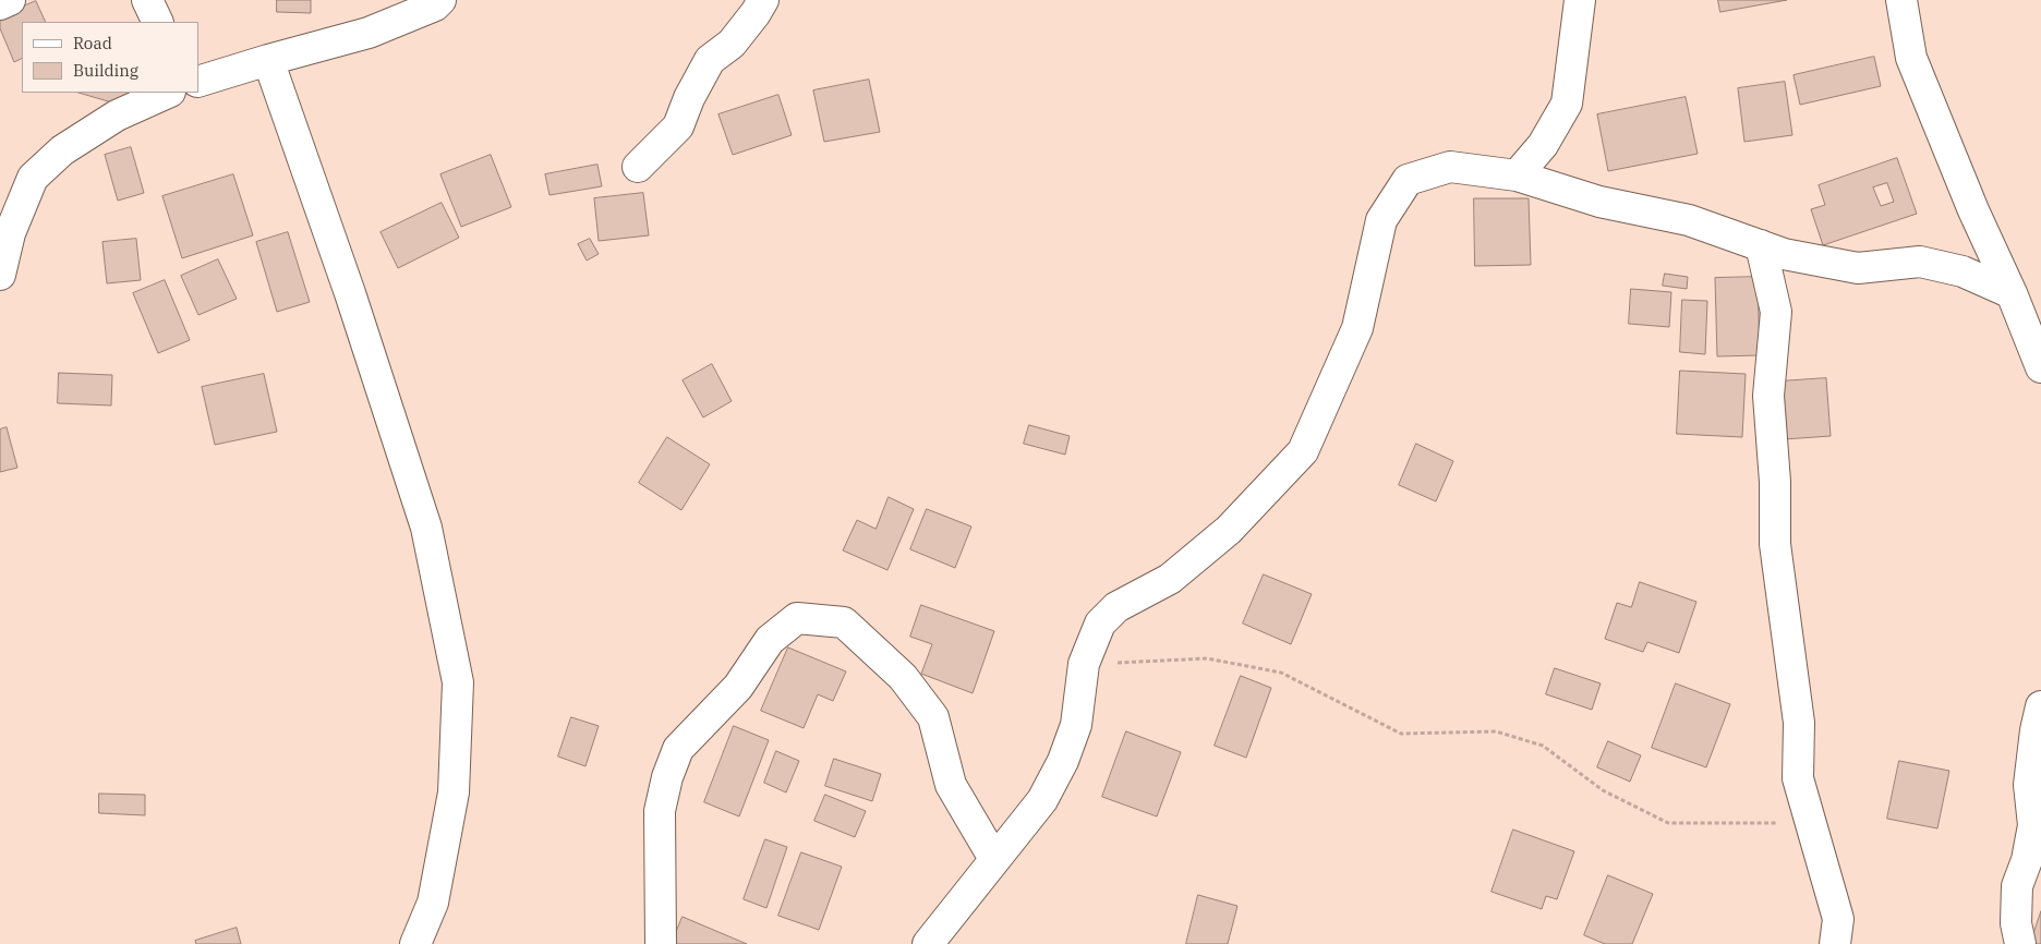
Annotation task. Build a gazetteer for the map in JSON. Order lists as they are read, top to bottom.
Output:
{
  "legend": ["Road", "Building"]
}
